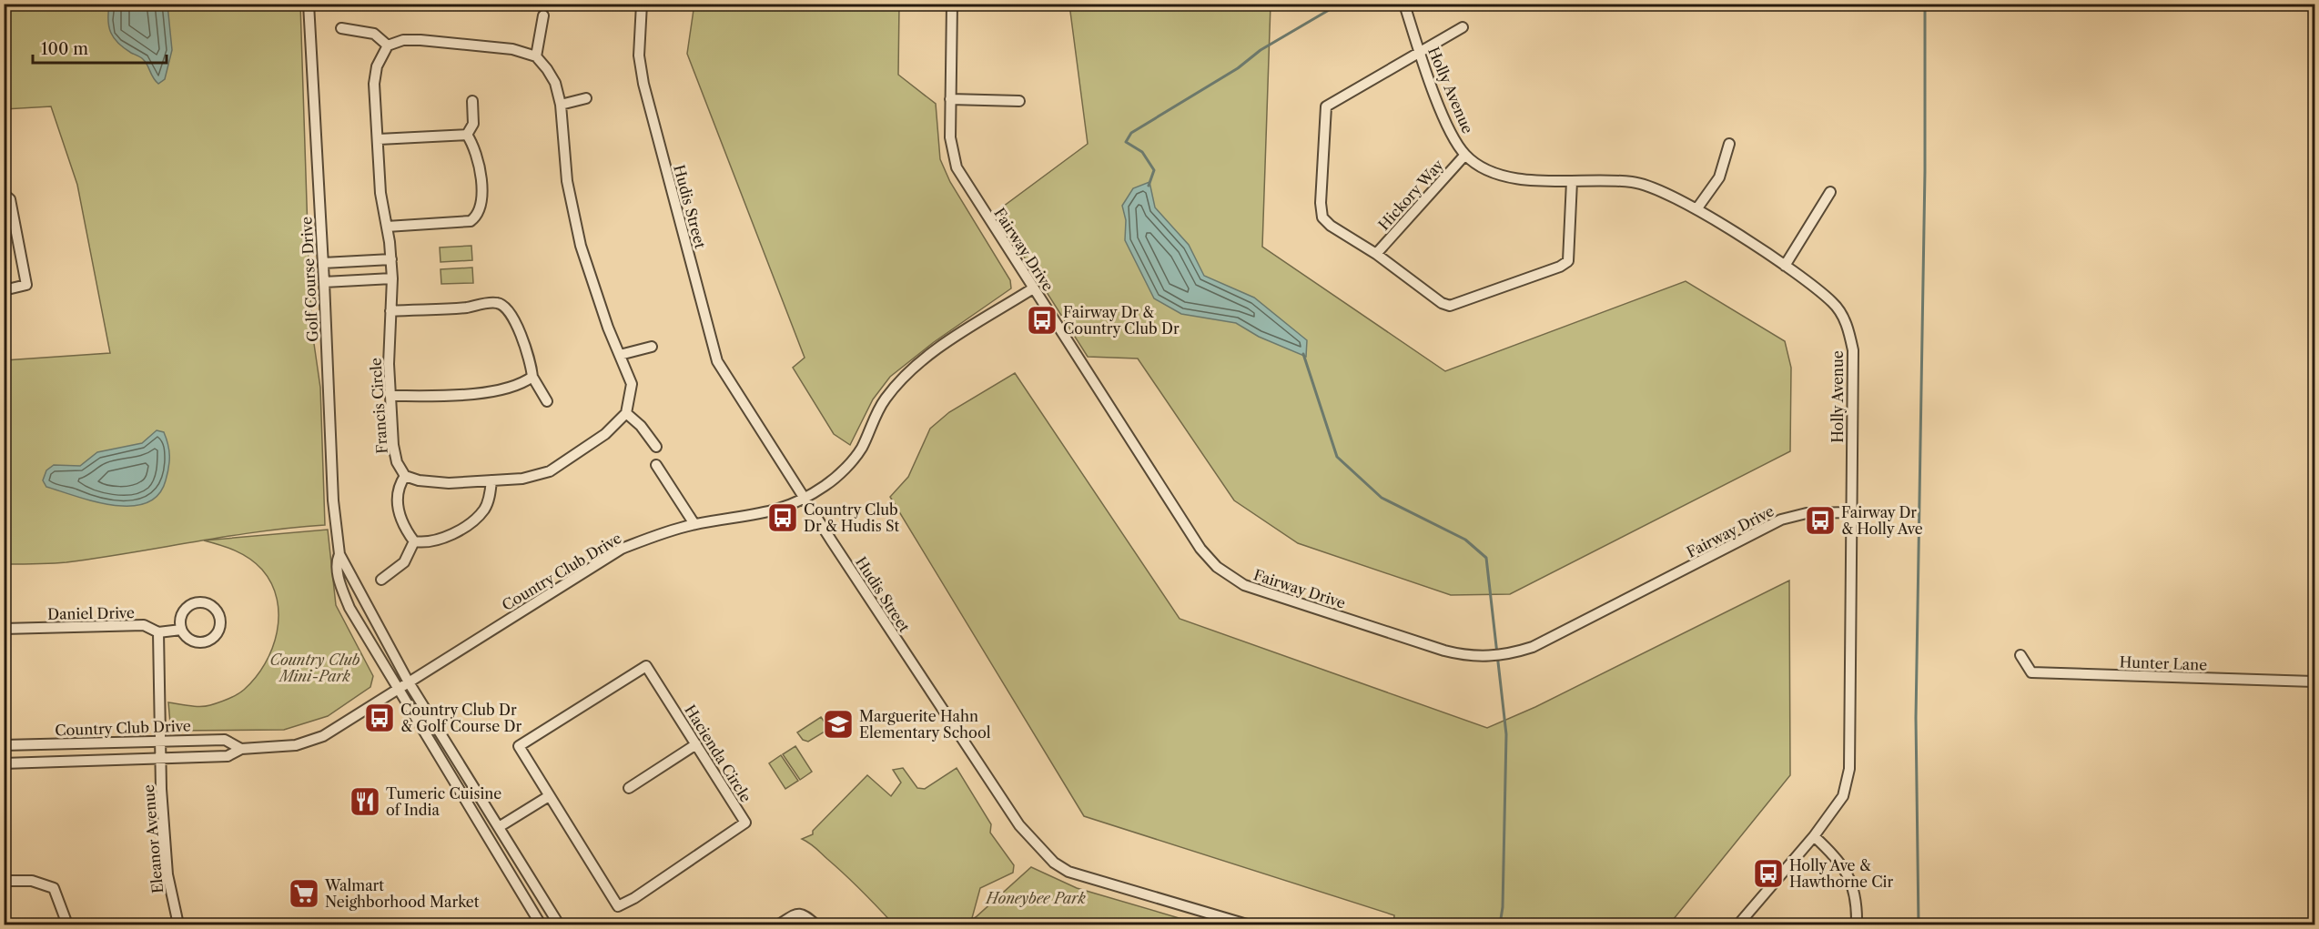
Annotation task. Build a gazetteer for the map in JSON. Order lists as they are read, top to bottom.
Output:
{
  "streets": {
    "street": [
      "Holly Avenue",
      "Hickory Way",
      "Hudis Street",
      "Fairway Drive",
      "Golf Course Drive",
      "Francis Circle",
      "Country Club Drive",
      "Daniel Drive",
      "Hunter Lane",
      "Hacienda Circle",
      "Eleanor Avenue"
    ]
  },
  "crossings": [
    ["Holly Avenue", "Hickory Way"],
    ["Holly Avenue", "Fairway Drive"],
    ["Hudis Street", "Country Club Drive"],
    ["Fairway Drive", "Country Club Drive"],
    ["Golf Course Drive", "Country Club Drive"],
    ["Country Club Drive", "Eleanor Avenue"]
  ],
  "parks": ["Country Club Mini-Park", "Honeybee Park"],
  "places": {
    "bus stop": [
      "Fairway Dr & Country Club Dr",
      "Country Club Dr & Hudis St",
      "Fairway Dr & Holly Ave",
      "Country Club Dr & Golf Course Dr",
      "Holly Ave & Hawthorne Cir"
    ],
    "school or university": ["Marguerite Hahn Elementary School"],
    "restaurant": ["Tumeric Cuisine of India"],
    "supermarket": ["Walmart Neighborhood Market"]
  },
  "scale_bar": "100 m"
}
